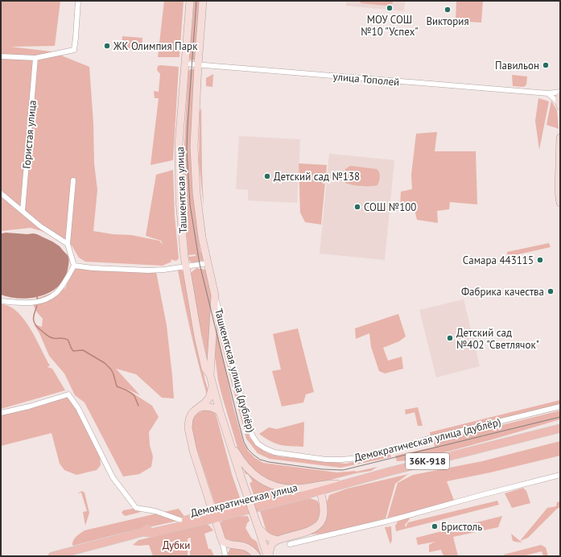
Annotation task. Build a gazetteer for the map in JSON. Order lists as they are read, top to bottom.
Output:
{
  "streets": {
    "main road": ["Ташкентская улица", "36К-918", "Демократическая улица"],
    "street": [
      "улица Тополей",
      "Гористая улица",
      "Ташкентская улица (дублёр)",
      "Демократическая улица (дублёр)"
    ]
  },
  "crossings": [
    ["улица Тополей", "Ташкентская улица"],
    ["Ташкентская улица", "Ташкентская улица (дублёр)"],
    ["Ташкентская улица (дублёр)", "Демократическая улица (дублёр)"]
  ],
  "parks": ["Дубки"],
  "places": [
    "МОУ СОШ №10 \"Успех\"",
    "Виктория",
    "ЖК Олимпия Парк",
    "Павильон",
    "Детский сад №138",
    "СОШ №100",
    "Самара 443115",
    "Фабрика качества",
    "Детский сад №402 \"Светлячок\"",
    "Бристоль"
  ]
}
